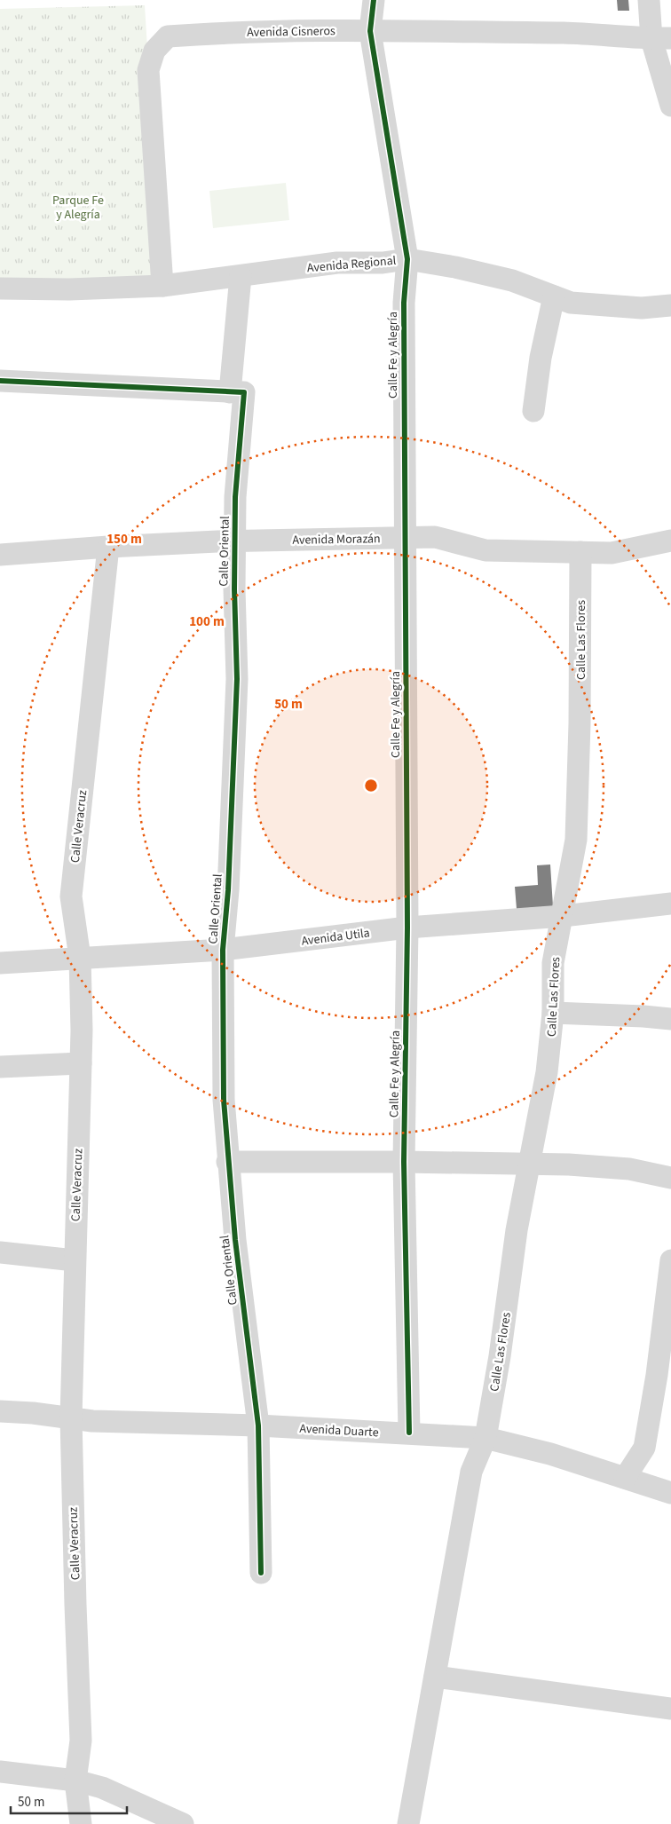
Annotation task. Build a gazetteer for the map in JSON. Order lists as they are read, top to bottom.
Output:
{
  "streets": {
    "street": [
      "Avenida Cisneros",
      "Avenida Regional",
      "Calle Fe y Alegría",
      "Avenida Morazán",
      "Calle Oriental",
      "Calle Las Flores",
      "Calle Veracruz",
      "Avenida Utila",
      "Avenida Duarte"
    ]
  },
  "crossings": [
    ["Avenida Cisneros", "Avenida Regional"],
    ["Avenida Cisneros", "Calle Fe y Alegría"],
    ["Avenida Regional", "Calle Fe y Alegría"],
    ["Avenida Regional", "Calle Oriental"],
    ["Calle Fe y Alegría", "Avenida Morazán"],
    ["Calle Fe y Alegría", "Avenida Utila"],
    ["Calle Fe y Alegría", "Avenida Duarte"],
    ["Avenida Morazán", "Calle Oriental"],
    ["Avenida Morazán", "Calle Las Flores"],
    ["Avenida Morazán", "Calle Veracruz"],
    ["Calle Oriental", "Avenida Utila"],
    ["Calle Oriental", "Avenida Duarte"],
    ["Calle Las Flores", "Avenida Utila"],
    ["Calle Las Flores", "Avenida Duarte"],
    ["Calle Veracruz", "Avenida Utila"],
    ["Calle Veracruz", "Avenida Duarte"]
  ],
  "parks": ["Parque Fe y Alegría"],
  "scale_bar": "50 m",
  "rings": ["150 m", "100 m", "50 m"]
}
